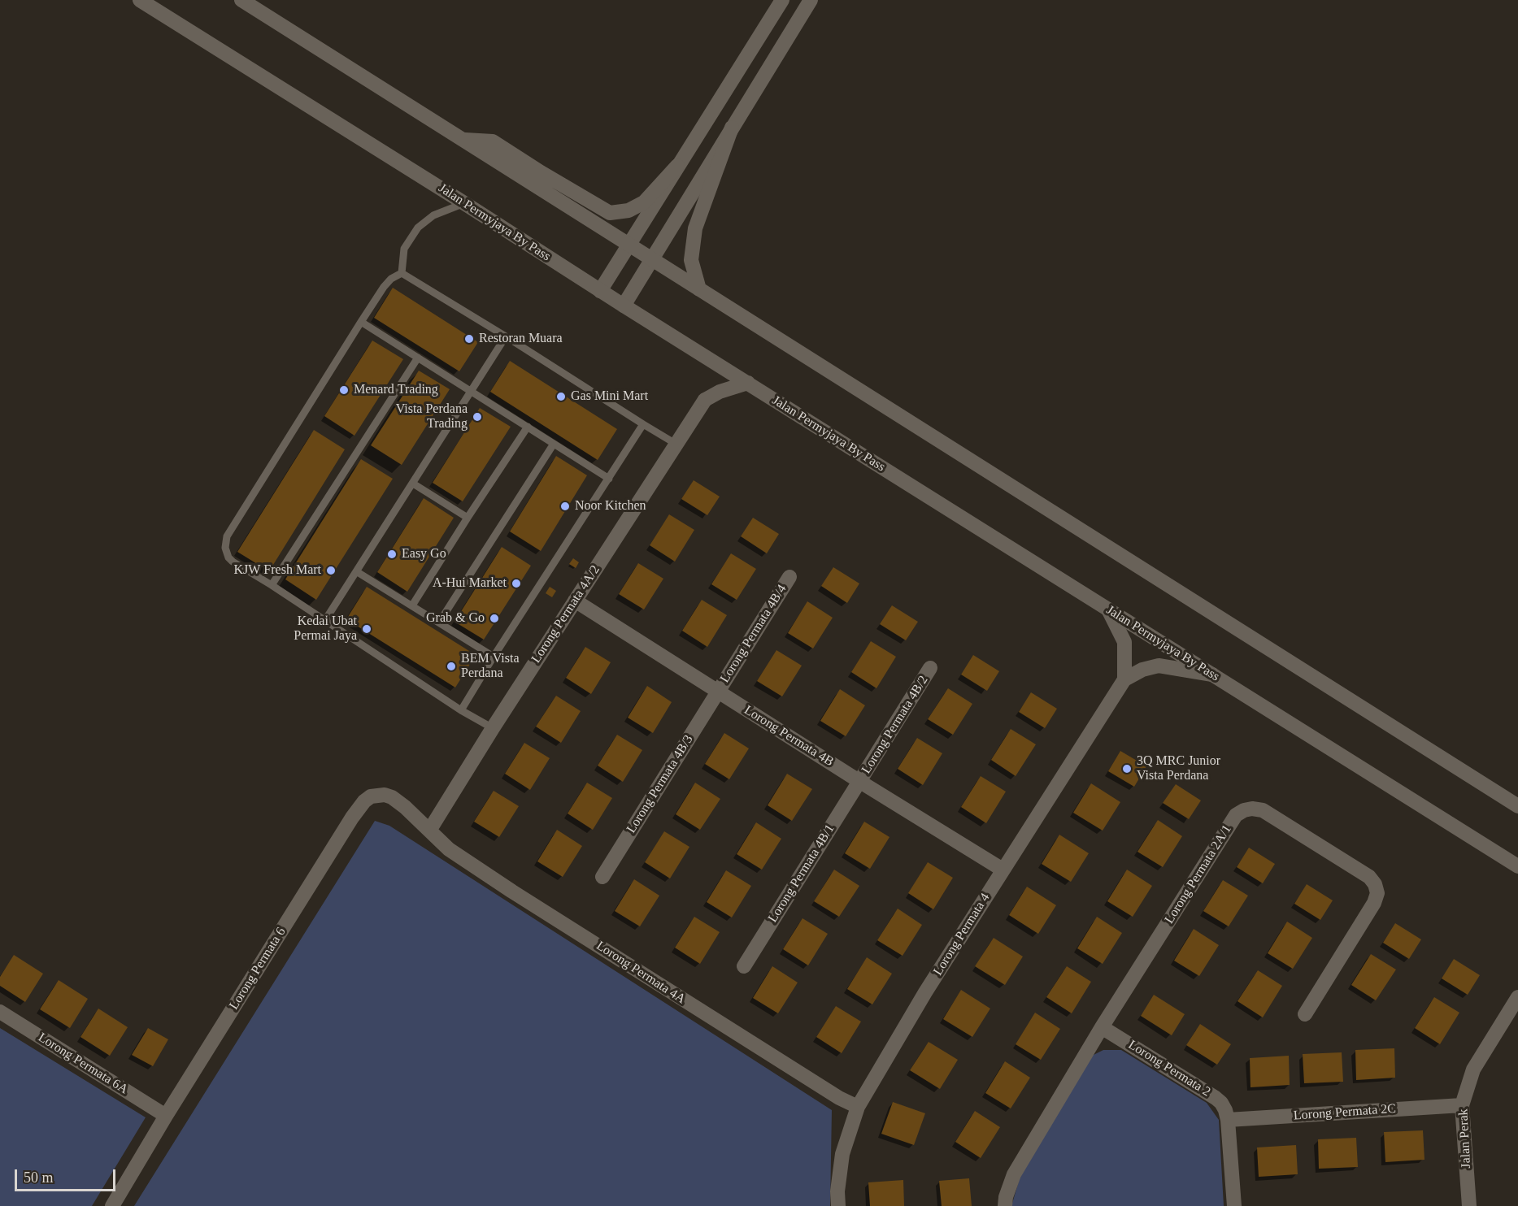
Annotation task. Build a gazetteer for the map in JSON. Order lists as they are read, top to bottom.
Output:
{
  "streets": {
    "street": [
      "Jalan Permyjaya By Pass",
      "Lorong Permata 4A/2",
      "Lorong Permata 4B/4",
      "Lorong Permata 4B/2",
      "Lorong Permata 4B",
      "Lorong Permata 4B/3",
      "Lorong Permata 4B/1",
      "Lorong Permata 2A/1",
      "Lorong Permata 4",
      "Lorong Permata 6",
      "Lorong Permata 4A",
      "Lorong Permata 6A",
      "Lorong Permata 2",
      "Lorong Permata 2C",
      "Jalan Perak"
    ]
  },
  "crossings": [
    ["Jalan Permyjaya By Pass", "Lorong Permata 4A/2"],
    ["Lorong Permata 4A/2", "Lorong Permata 4B"],
    ["Lorong Permata 4A/2", "Lorong Permata 6"],
    ["Lorong Permata 4A/2", "Lorong Permata 4A"],
    ["Lorong Permata 4B/4", "Lorong Permata 4B"],
    ["Lorong Permata 4B/4", "Lorong Permata 4B/3"],
    ["Lorong Permata 4B/2", "Lorong Permata 4B"],
    ["Lorong Permata 4B/2", "Lorong Permata 4B/1"],
    ["Lorong Permata 4B", "Lorong Permata 4B/3"],
    ["Lorong Permata 4B", "Lorong Permata 4B/1"],
    ["Lorong Permata 4B", "Lorong Permata 4"],
    ["Lorong Permata 2A/1", "Lorong Permata 2"],
    ["Lorong Permata 4", "Lorong Permata 4A"],
    ["Lorong Permata 6", "Lorong Permata 4A"],
    ["Lorong Permata 6", "Lorong Permata 6A"],
    ["Lorong Permata 2", "Lorong Permata 2C"],
    ["Lorong Permata 2C", "Jalan Perak"]
  ],
  "places": [
    "Restoran Muara",
    "Menard Trading",
    "Gas Mini Mart",
    "Vista Perdana Trading",
    "Noor Kitchen",
    "Easy Go",
    "KJW Fresh Mart",
    "A-Hui Market",
    "Grab & Go",
    "Kedai Ubat Permai Jaya",
    "BEM Vista Perdana",
    "3Q MRC Junior Vista Perdana"
  ],
  "scale_bar": "50 m"
}
